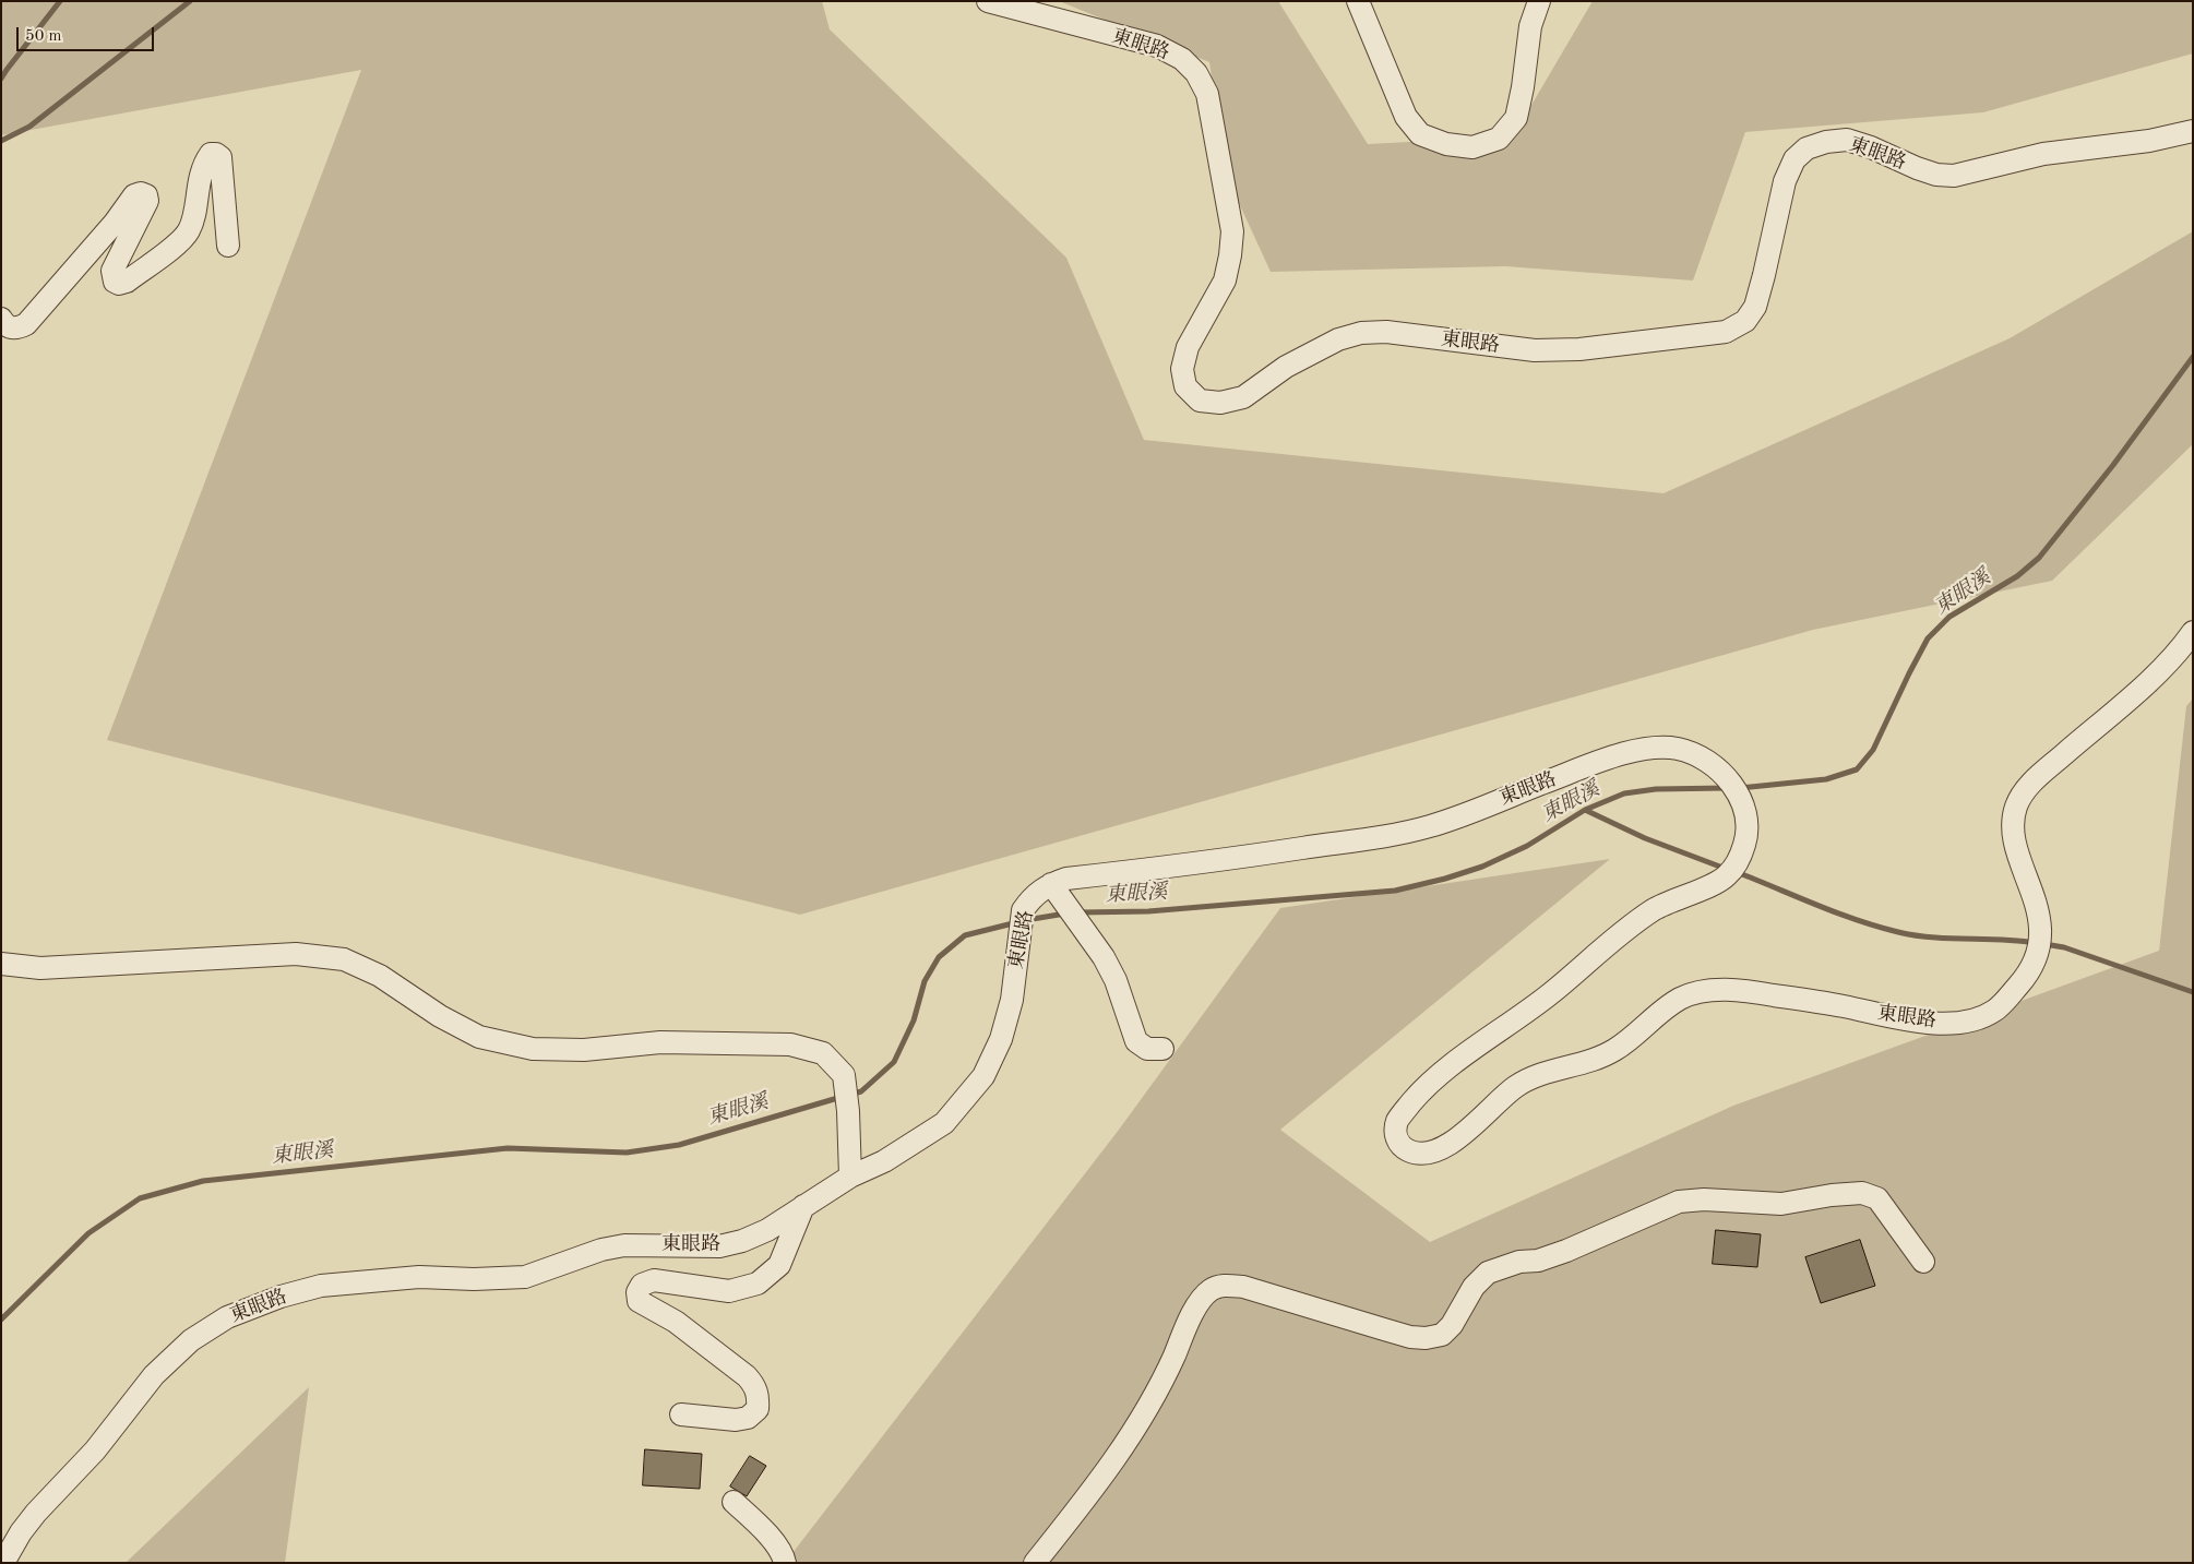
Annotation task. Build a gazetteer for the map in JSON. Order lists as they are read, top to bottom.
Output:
{
  "streets": {
    "street": ["東眼路"]
  },
  "water": ["東眼溪"],
  "scale_bar": "50 m"
}
